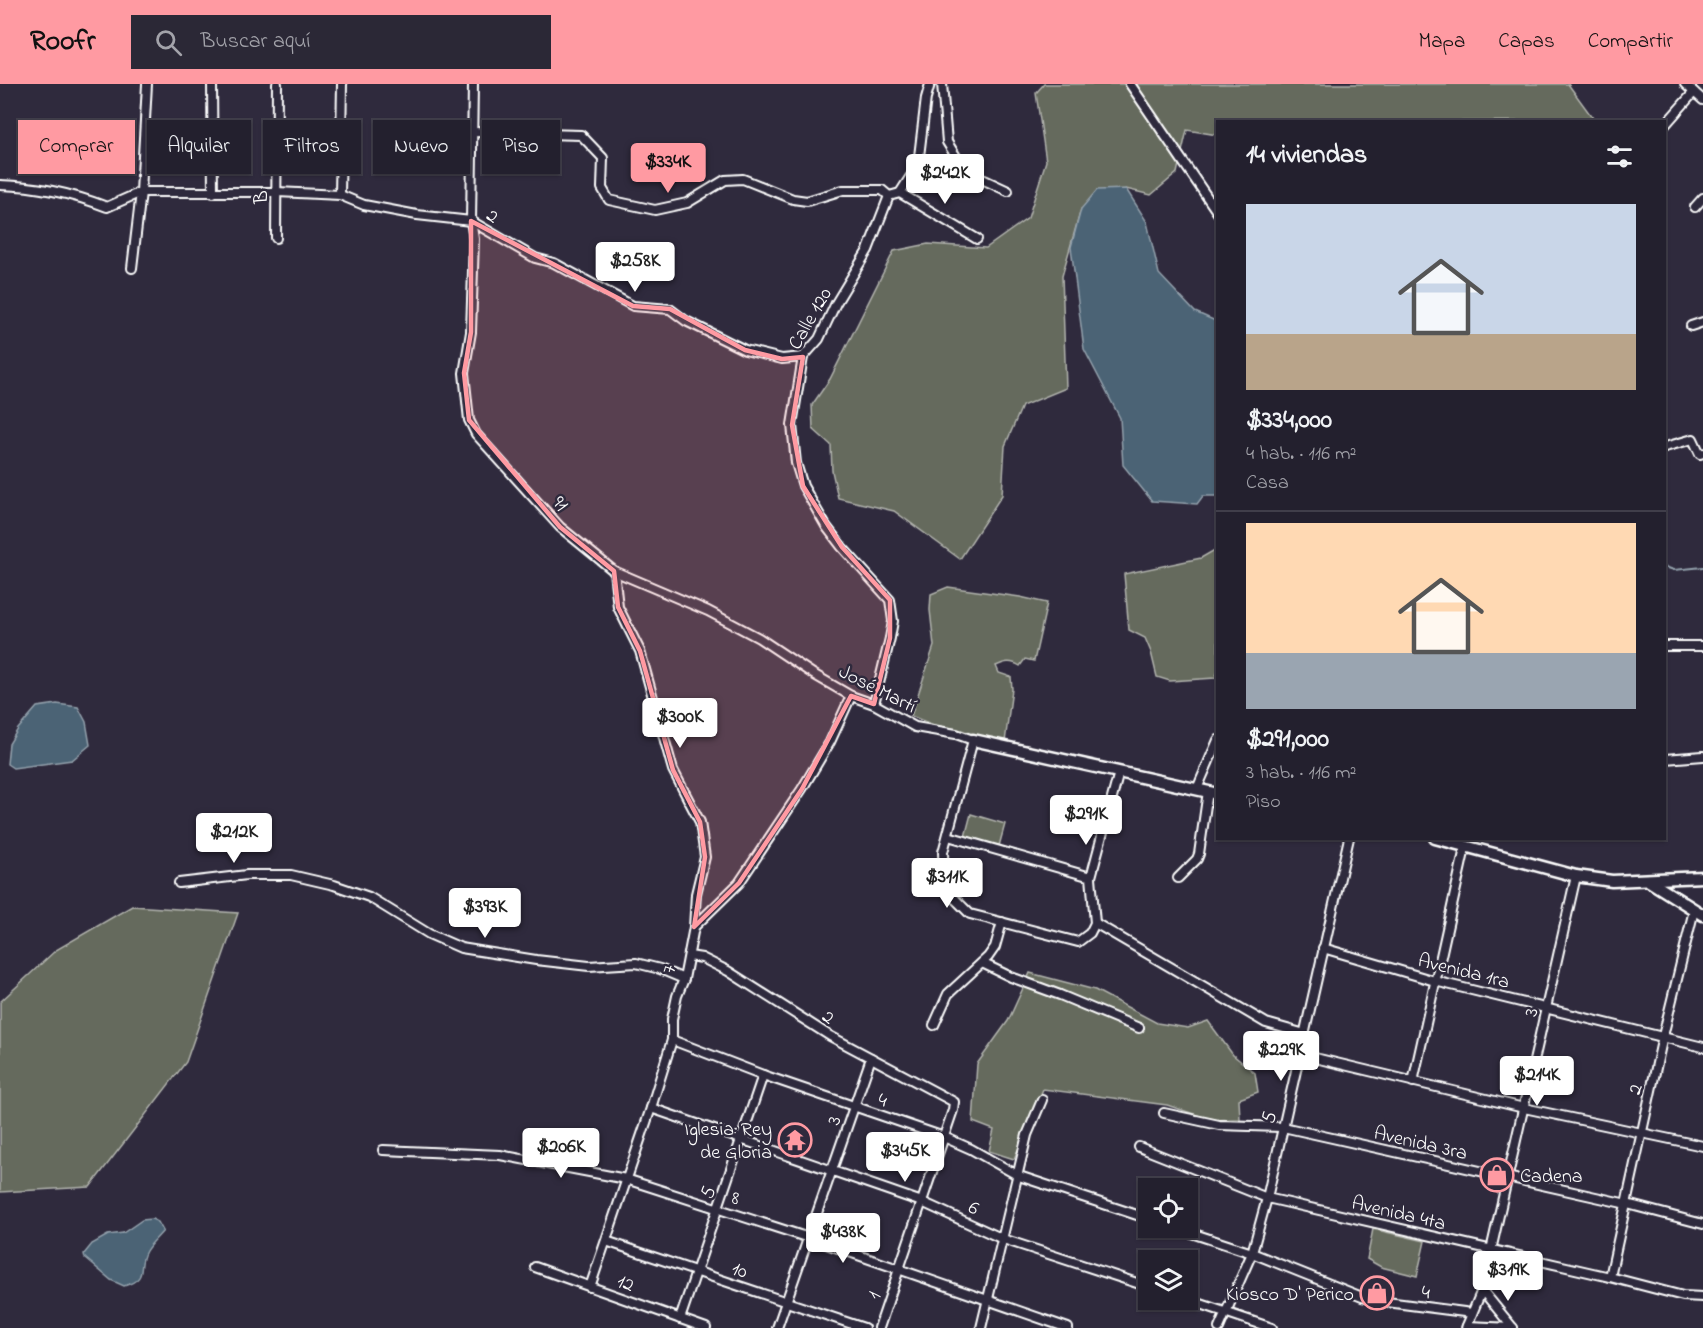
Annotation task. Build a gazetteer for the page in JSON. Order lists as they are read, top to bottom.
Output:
{
  "streets": {
    "street": [
      "B",
      "2",
      "Calle 120",
      "91",
      "José Martí",
      "7",
      "Avenida 1ra",
      "3",
      "4",
      "5",
      "Avenida 3ra",
      "8",
      "6",
      "Avenida 4ta",
      "10",
      "12",
      "1"
    ]
  },
  "crossings": [
    ["B", "2"],
    ["2", "Calle 120"],
    ["2", "91"],
    ["2", "7"],
    ["2", "Avenida 1ra"],
    ["2", "3"],
    ["2", "Avenida 3ra"],
    ["2", "Avenida 4ta"],
    ["2", "1"],
    ["Calle 120", "José Martí"],
    ["91", "José Martí"],
    ["7", "4"],
    ["7", "8"],
    ["7", "6"],
    ["7", "10"],
    ["7", "12"],
    ["Avenida 1ra", "3"],
    ["Avenida 1ra", "5"],
    ["3", "4"],
    ["3", "Avenida 3ra"],
    ["3", "8"],
    ["3", "6"],
    ["3", "Avenida 4ta"],
    ["3", "10"],
    ["4", "5"],
    ["4", "1"],
    ["5", "Avenida 3ra"],
    ["5", "8"],
    ["5", "6"],
    ["5", "Avenida 4ta"],
    ["5", "10"],
    ["5", "12"],
    ["8", "1"],
    ["6", "1"]
  ],
  "places": {
    "temple": ["Iglesia: Rey de Gloria"],
    "shop": ["Cadena", "Kiosco D' Perico"]
  },
  "page": {
    "header": "Roofr",
    "search": "Buscar aquí",
    "nav": ["Mapa", "Capas", "Compartir"],
    "chip": [
      "Comprar",
      "Alquilar",
      "Filtros",
      "Nuevo",
      "Piso"
    ],
    "heading": "14 viviendas",
    "price": [
      "$334K",
      "$242K",
      "$258K",
      "$300K",
      "$291K",
      "$212K",
      "$311K",
      "$393K",
      "$229K",
      "$214K",
      "$206K",
      "$345K",
      "$438K",
      "$319K"
    ],
    "list": [
      {
        "name": "$334,000",
        "note": "4 hab. · 116 m² · Casa"
      },
      {
        "name": "$291,000",
        "note": "3 hab. · 116 m² · Piso"
      }
    ]
  }
}
